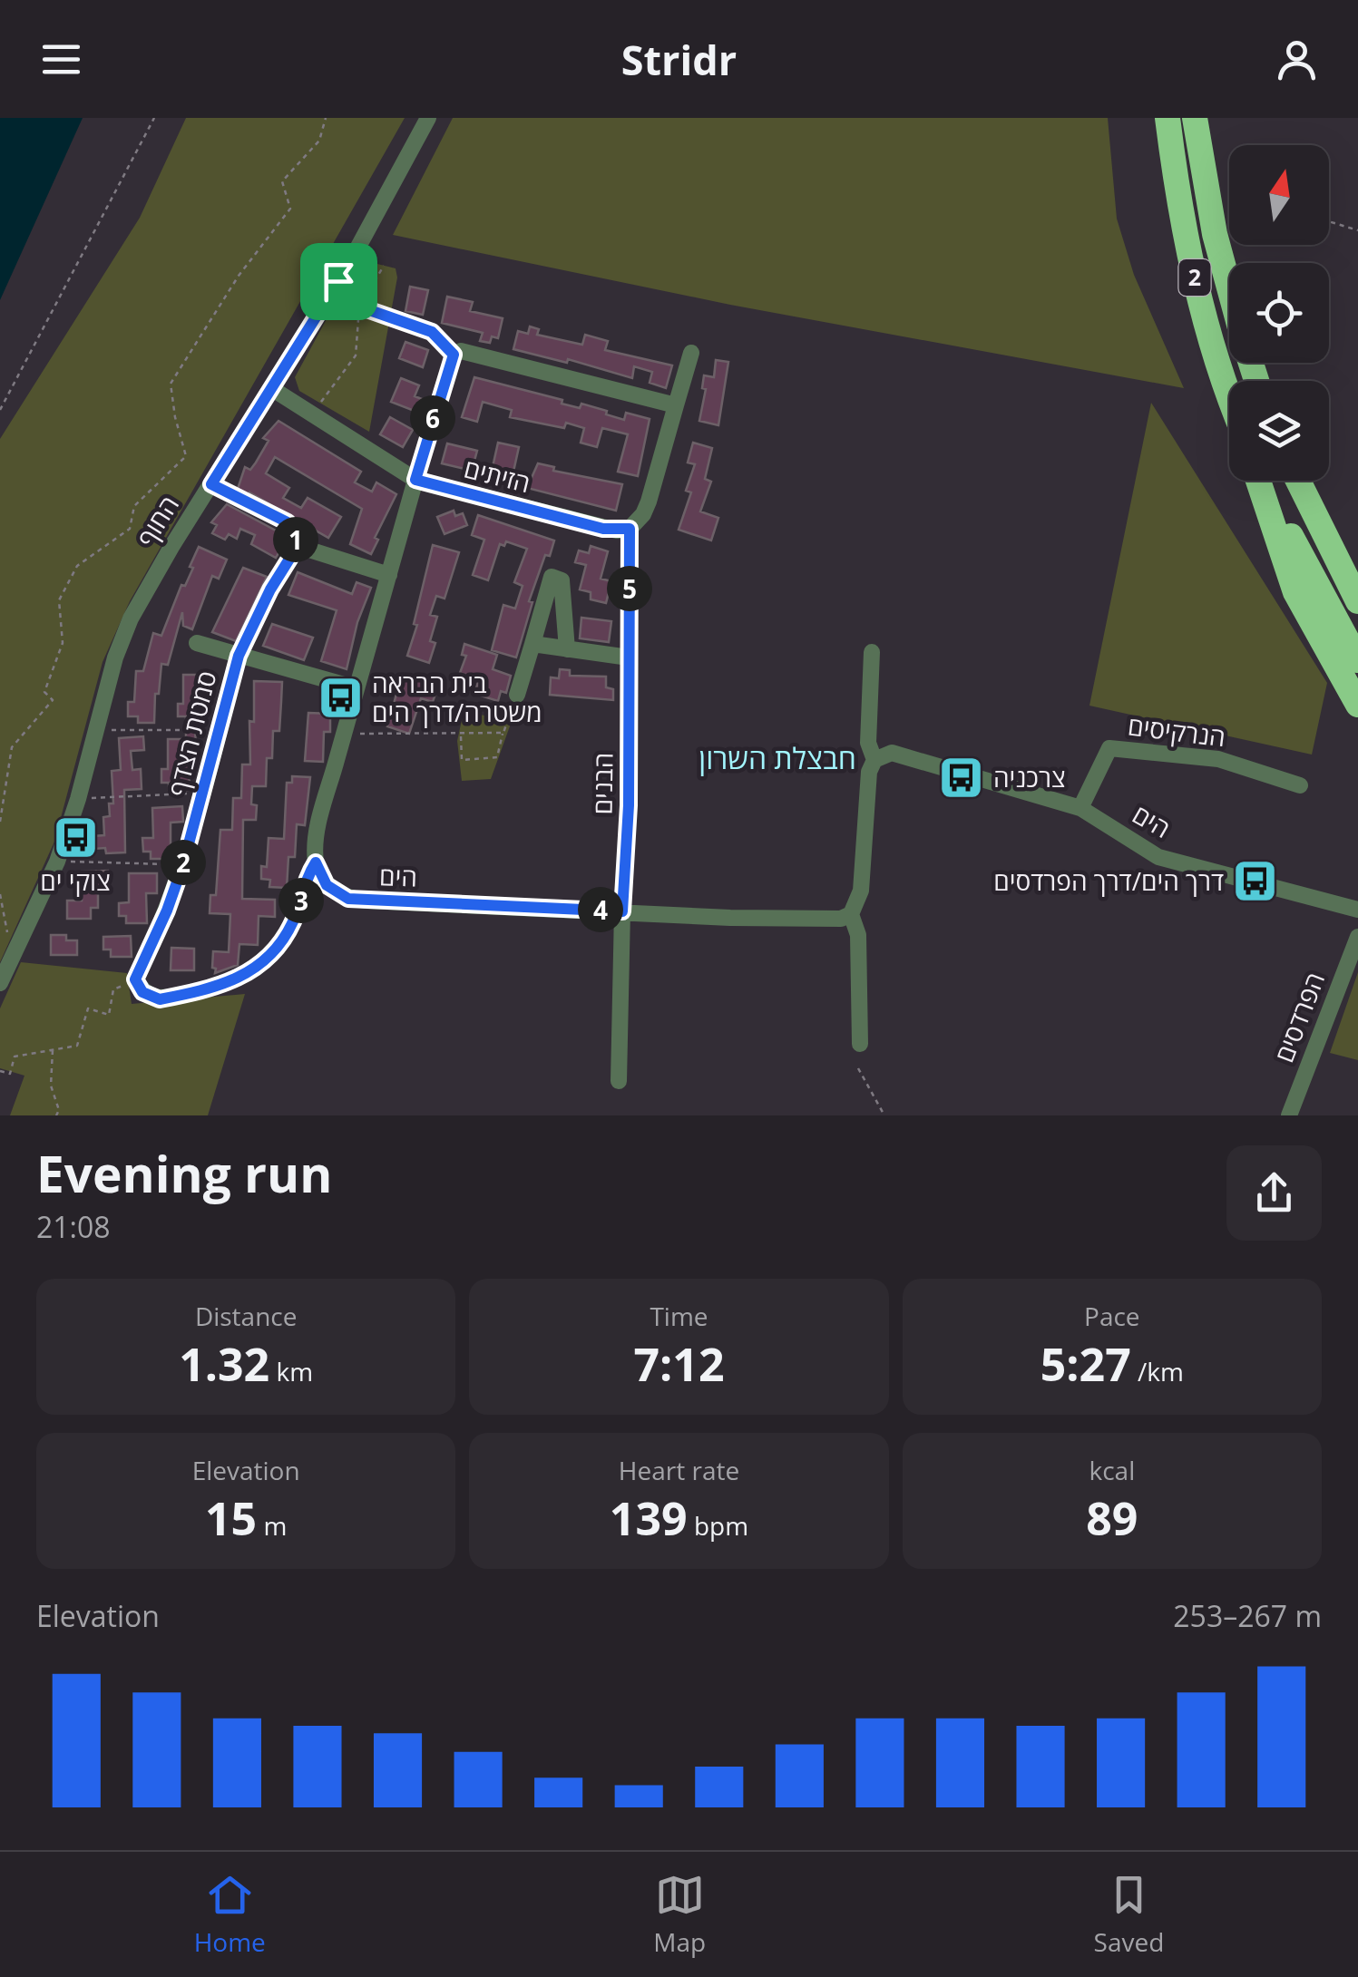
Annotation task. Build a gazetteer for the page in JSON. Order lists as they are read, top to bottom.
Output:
{
  "streets": {
    "highway": ["2"],
    "street": [
      "הזיתים",
      "החוף",
      "הנרקיסים",
      "סמטת הצדף",
      "הבנים",
      "הים",
      "הפרדסים"
    ]
  },
  "crossings": [
    ["הזיתים", "הבנים"],
    ["הנרקיסים", "הים"],
    ["הבנים", "הים"]
  ],
  "districts": ["חבצלת השרון"],
  "places": {
    "bus stop": [
      "בית הבראה משטרה/דרך הים",
      "צרכניה",
      "צוקי ים",
      "דרך הים/דרך הפרדסים"
    ]
  },
  "north": "top",
  "page": {
    "header": "Stridr",
    "pins": [
      "6",
      "1",
      "5",
      "2",
      "3",
      "4"
    ],
    "heading": ["Evening run", "21:08"],
    "stats": [
      ["Distance", "1.32 km"],
      ["Time", "7:12"],
      ["Pace", "5:27 /km"],
      ["Elevation", "15 m"],
      ["Heart rate", "139 bpm"],
      ["kcal", "89"]
    ],
    "chart": ["Elevation", "253–267 m"],
    "tabs": ["Home", "Map", "Saved"]
  }
}
